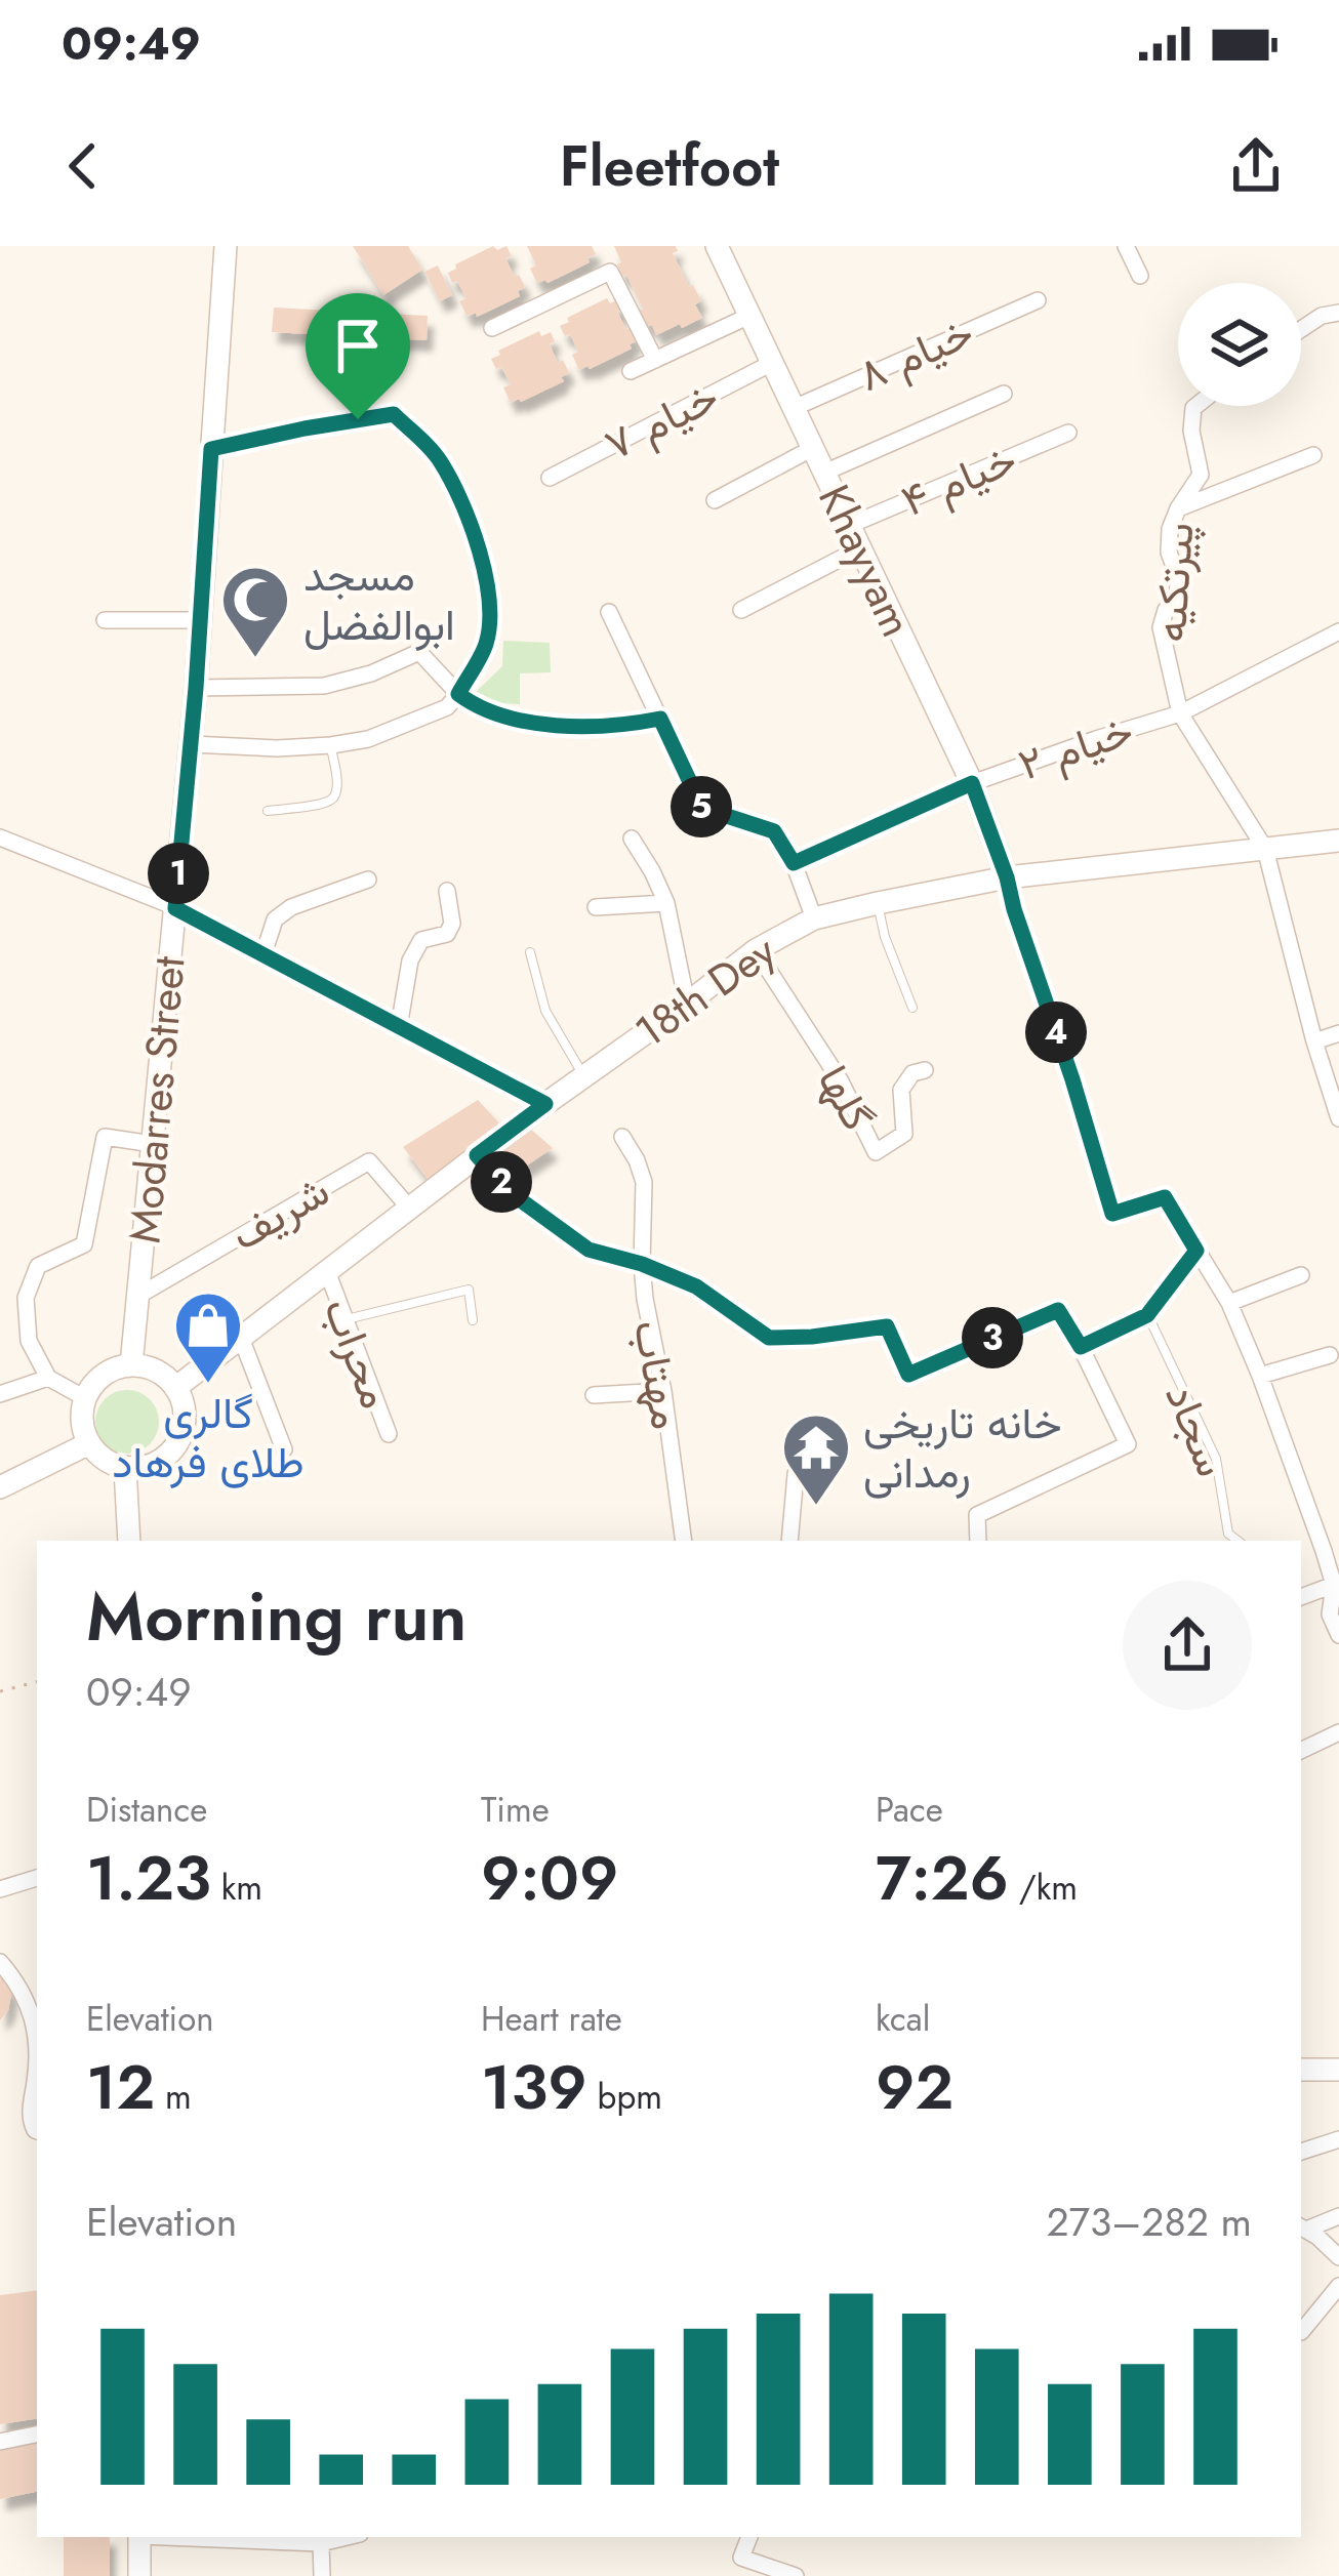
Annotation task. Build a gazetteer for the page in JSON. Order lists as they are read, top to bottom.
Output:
{
  "streets": {
    "main road": ["Khayyam", "18th Dey", "Modarres Street"],
    "street": [
      "خیام ۸",
      "خیام ۷",
      "خیام ۴",
      "پیرتکیه",
      "خیام ۲",
      "گلها",
      "شریف",
      "محراب",
      "مهتاب"
    ],
    "lane": ["سجاد"]
  },
  "crossings": [
    ["خیام ۸", "Khayyam"],
    ["خیام ۷", "Khayyam"],
    ["خیام ۴", "Khayyam"],
    ["Khayyam", "خیام ۲"],
    ["Khayyam", "18th Dey"],
    ["پیرتکیه", "خیام ۲"],
    ["پیرتکیه", "18th Dey"],
    ["18th Dey", "گلها"],
    ["18th Dey", "Modarres Street"],
    ["18th Dey", "شریف"],
    ["18th Dey", "محراب"],
    ["Modarres Street", "شریف"]
  ],
  "places": {
    "mosque": ["مسجد ابوالفضل"],
    "shop": ["گالری طلای فرهاد"],
    "temple": ["خانه تاریخی رمدانی"]
  },
  "page": {
    "status": "09:49",
    "header": "Fleetfoot",
    "pins": [
      "5",
      "1",
      "4",
      "2",
      "3"
    ],
    "heading": ["Morning run", "09:49"],
    "stats": [
      ["Distance", "1.23 km"],
      ["Time", "9:09"],
      ["Pace", "7:26 /km"],
      ["Elevation", "12 m"],
      ["Heart rate", "139 bpm"],
      ["kcal", "92"]
    ],
    "chart": ["Elevation", "273–282 m"]
  }
}
